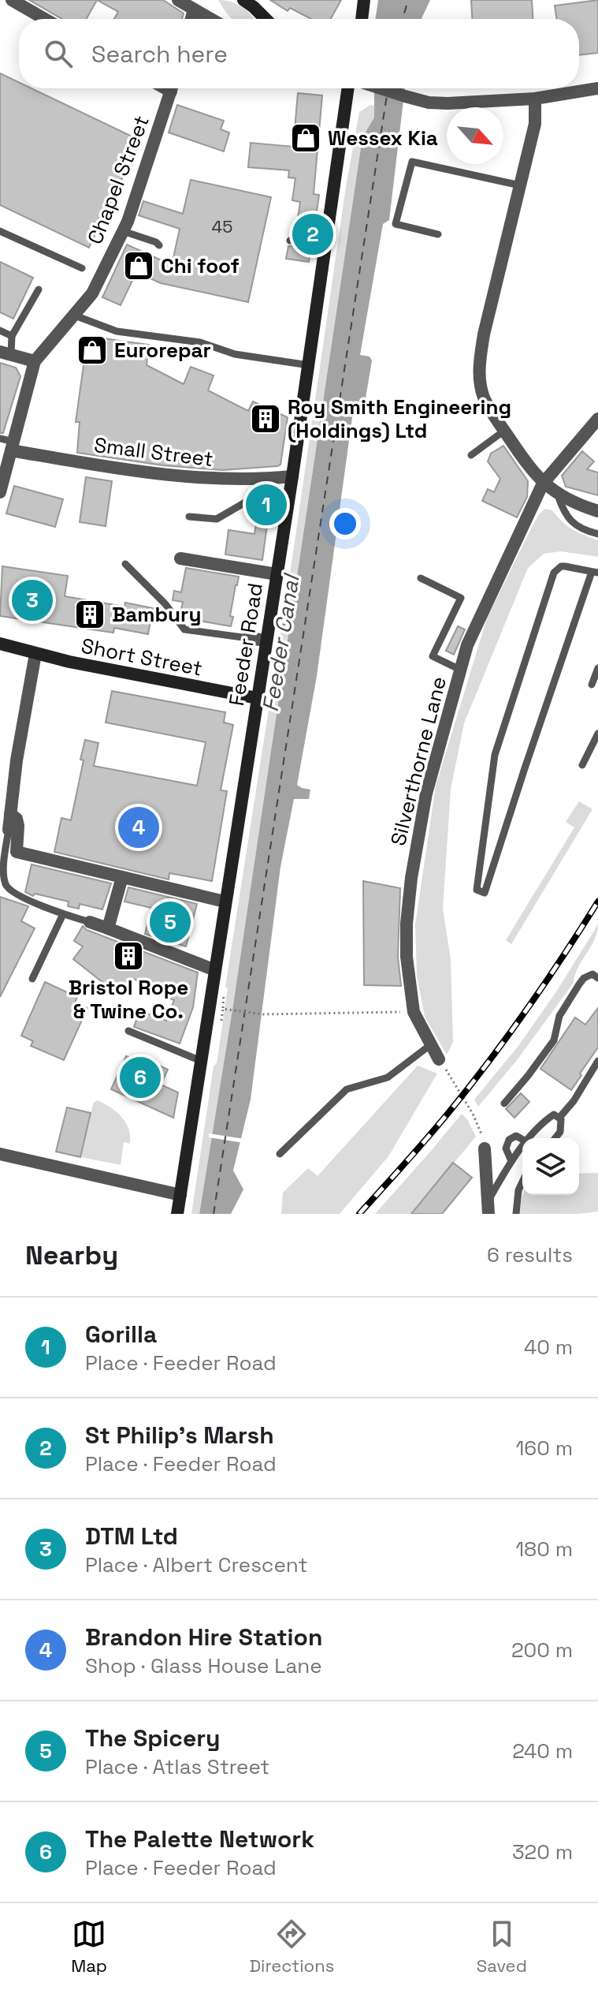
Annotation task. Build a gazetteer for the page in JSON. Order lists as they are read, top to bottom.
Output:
{
  "streets": {
    "street": [
      "Chapel Street",
      "Small Street",
      "Feeder Road",
      "Short Street",
      "Silverthorne Lane"
    ]
  },
  "crossings": [
    ["Chapel Street", "Small Street"],
    ["Small Street", "Feeder Road"],
    ["Feeder Road", "Short Street"]
  ],
  "water": ["Feeder Canal"],
  "places": {
    "shop": ["Wessex Kia", "Chi foof", "Eurorepar"],
    "building": ["Roy Smith Engineering (Holdings) Ltd", "Bambury", "Bristol Rope & Twine Co."]
  },
  "house_numbers": ["45"],
  "north": "bottom right",
  "page": {
    "search": "Search here",
    "pins": [
      "2",
      "1",
      "3",
      "4",
      "5",
      "6"
    ],
    "heading": ["Nearby", "6 results"],
    "list": [
      {
        "mark": "1",
        "name": "Gorilla",
        "note": "Place · Feeder Road",
        "value": "40 m"
      },
      {
        "mark": "2",
        "name": "St Philip's Marsh",
        "note": "Place · Feeder Road",
        "value": "160 m"
      },
      {
        "mark": "3",
        "name": "DTM Ltd",
        "note": "Place · Albert Crescent",
        "value": "180 m"
      },
      {
        "mark": "4",
        "name": "Brandon Hire Station",
        "note": "Shop · Glass House Lane",
        "value": "200 m"
      },
      {
        "mark": "5",
        "name": "The Spicery",
        "note": "Place · Atlas Street",
        "value": "240 m"
      },
      {
        "mark": "6",
        "name": "The Palette Network",
        "note": "Place · Feeder Road",
        "value": "320 m"
      }
    ],
    "nav": ["Map", "Directions", "Saved"]
  }
}
